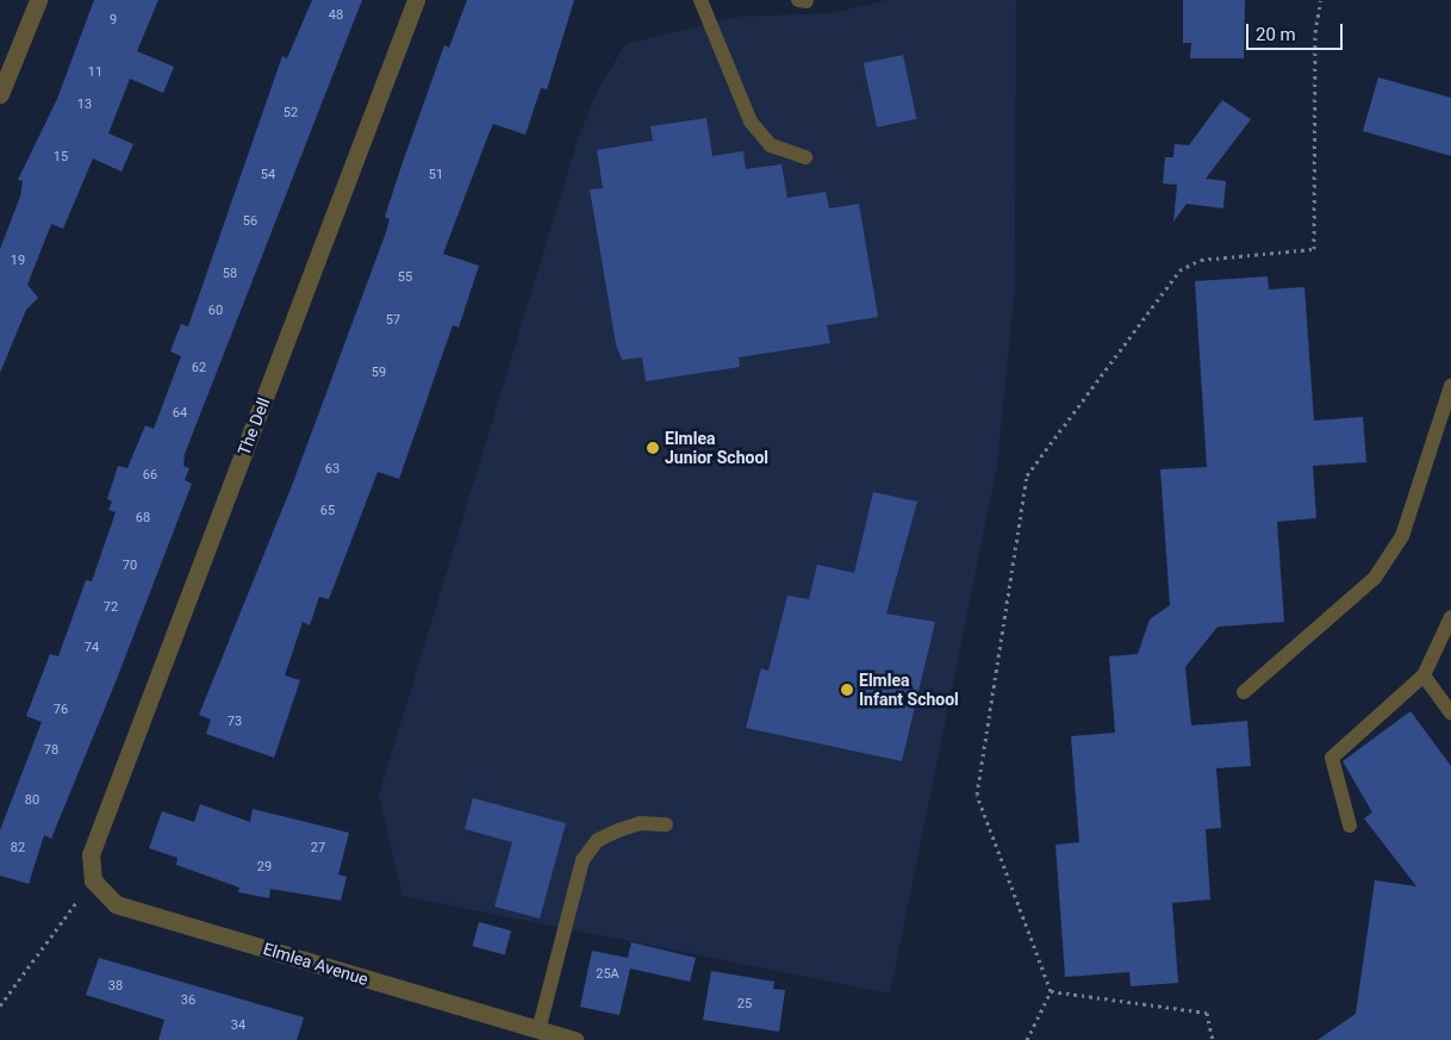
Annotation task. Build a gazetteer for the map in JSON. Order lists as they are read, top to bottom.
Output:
{
  "streets": {
    "street": ["The Dell", "Elmlea Avenue"]
  },
  "crossings": [
    ["The Dell", "Elmlea Avenue"]
  ],
  "places": ["Elmlea Junior School", "Elmlea Infant School"],
  "house_numbers": [
    "48",
    "9",
    "11",
    "13",
    "52",
    "15",
    "54",
    "51",
    "56",
    "19",
    "58",
    "55",
    "60",
    "57",
    "62",
    "59",
    "64",
    "63",
    "66",
    "65",
    "68",
    "70",
    "72",
    "74",
    "76",
    "73",
    "78",
    "80",
    "82",
    "27",
    "29",
    "25A",
    "38",
    "36",
    "25",
    "34"
  ],
  "scale_bar": "20 m"
}
